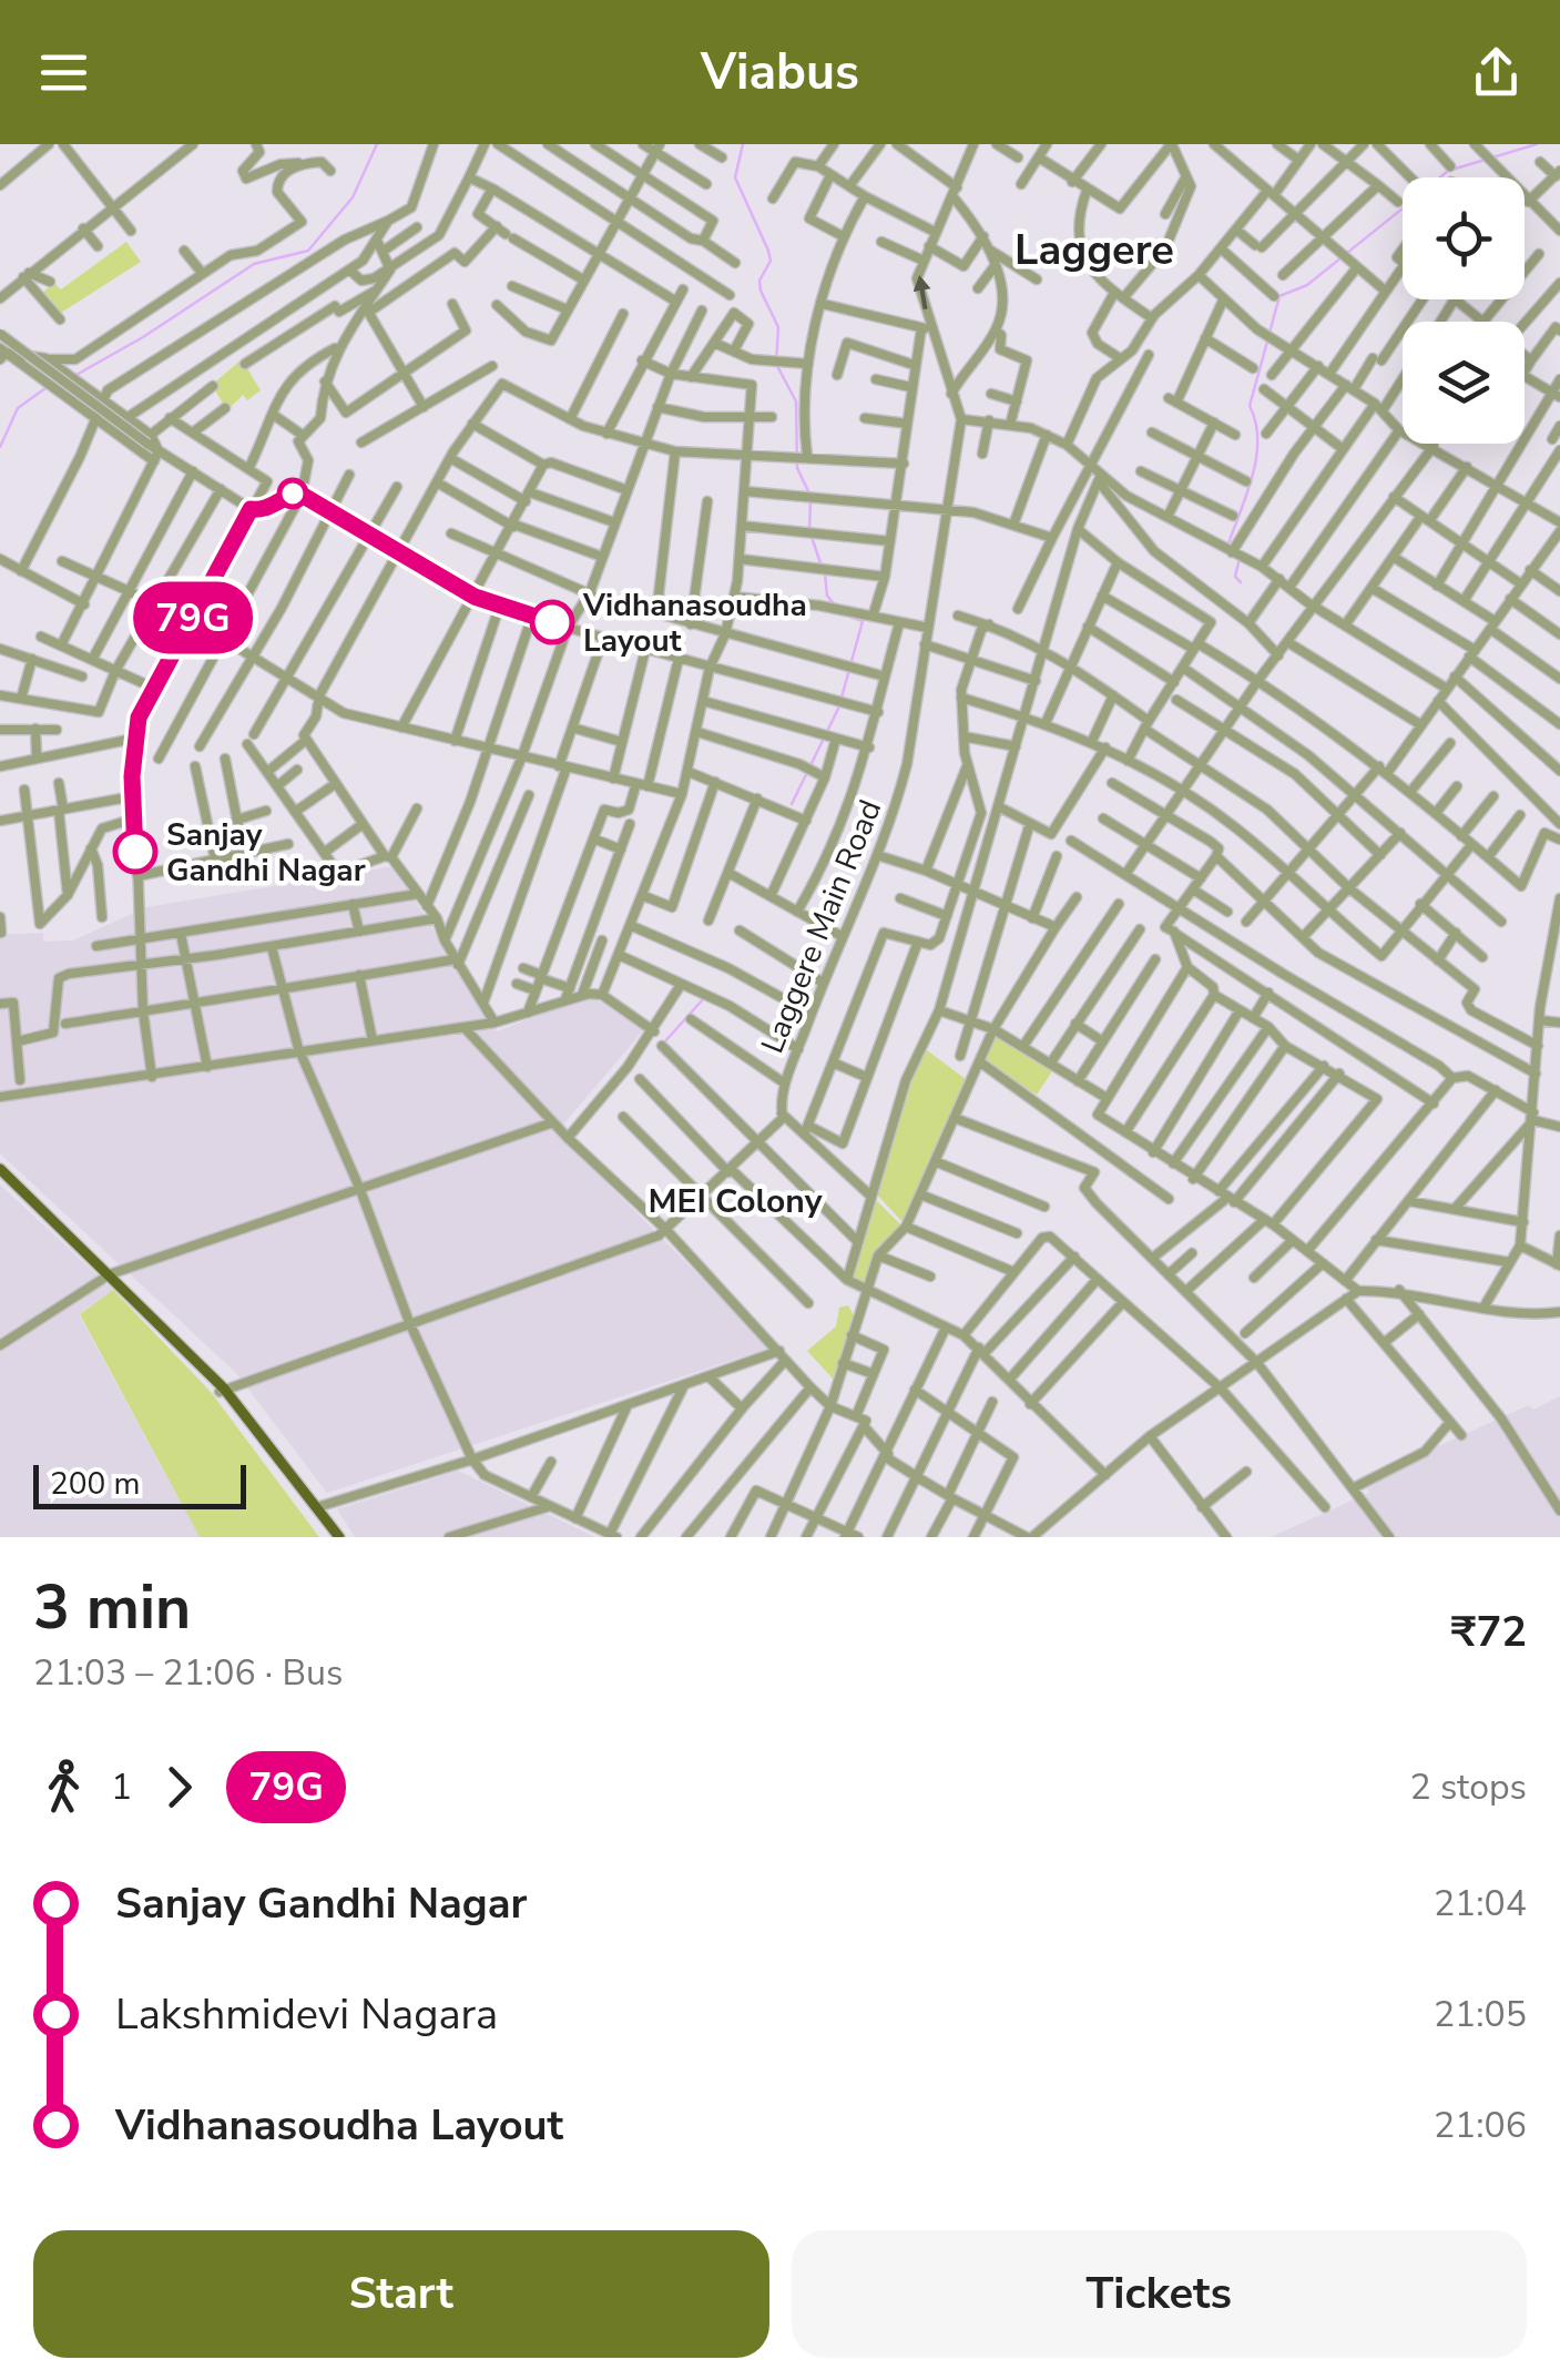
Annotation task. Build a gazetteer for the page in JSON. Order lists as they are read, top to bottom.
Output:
{
  "streets": {
    "street": ["Laggere Main Road"]
  },
  "districts": ["Laggere", "MEI Colony"],
  "places": ["Vidhanasoudha Layout", "Sanjay Gandhi Nagar"],
  "lines": ["bus line 79G"],
  "scale_bar": "200 m",
  "page": {
    "header": "Viabus",
    "on_map": "79G",
    "scale": "200 m",
    "heading": ["3 min", "21:03 – 21:06 · Bus", "₹72"],
    "legs": ["1", "79G", "2 stops"],
    "list": [
      {
        "name": "Sanjay Gandhi Nagar",
        "value": "21:04"
      },
      {
        "name": "Lakshmidevi Nagara",
        "value": "21:05"
      },
      {
        "name": "Vidhanasoudha Layout",
        "value": "21:06"
      }
    ],
    "buttons": ["Start", "Tickets"]
  }
}
